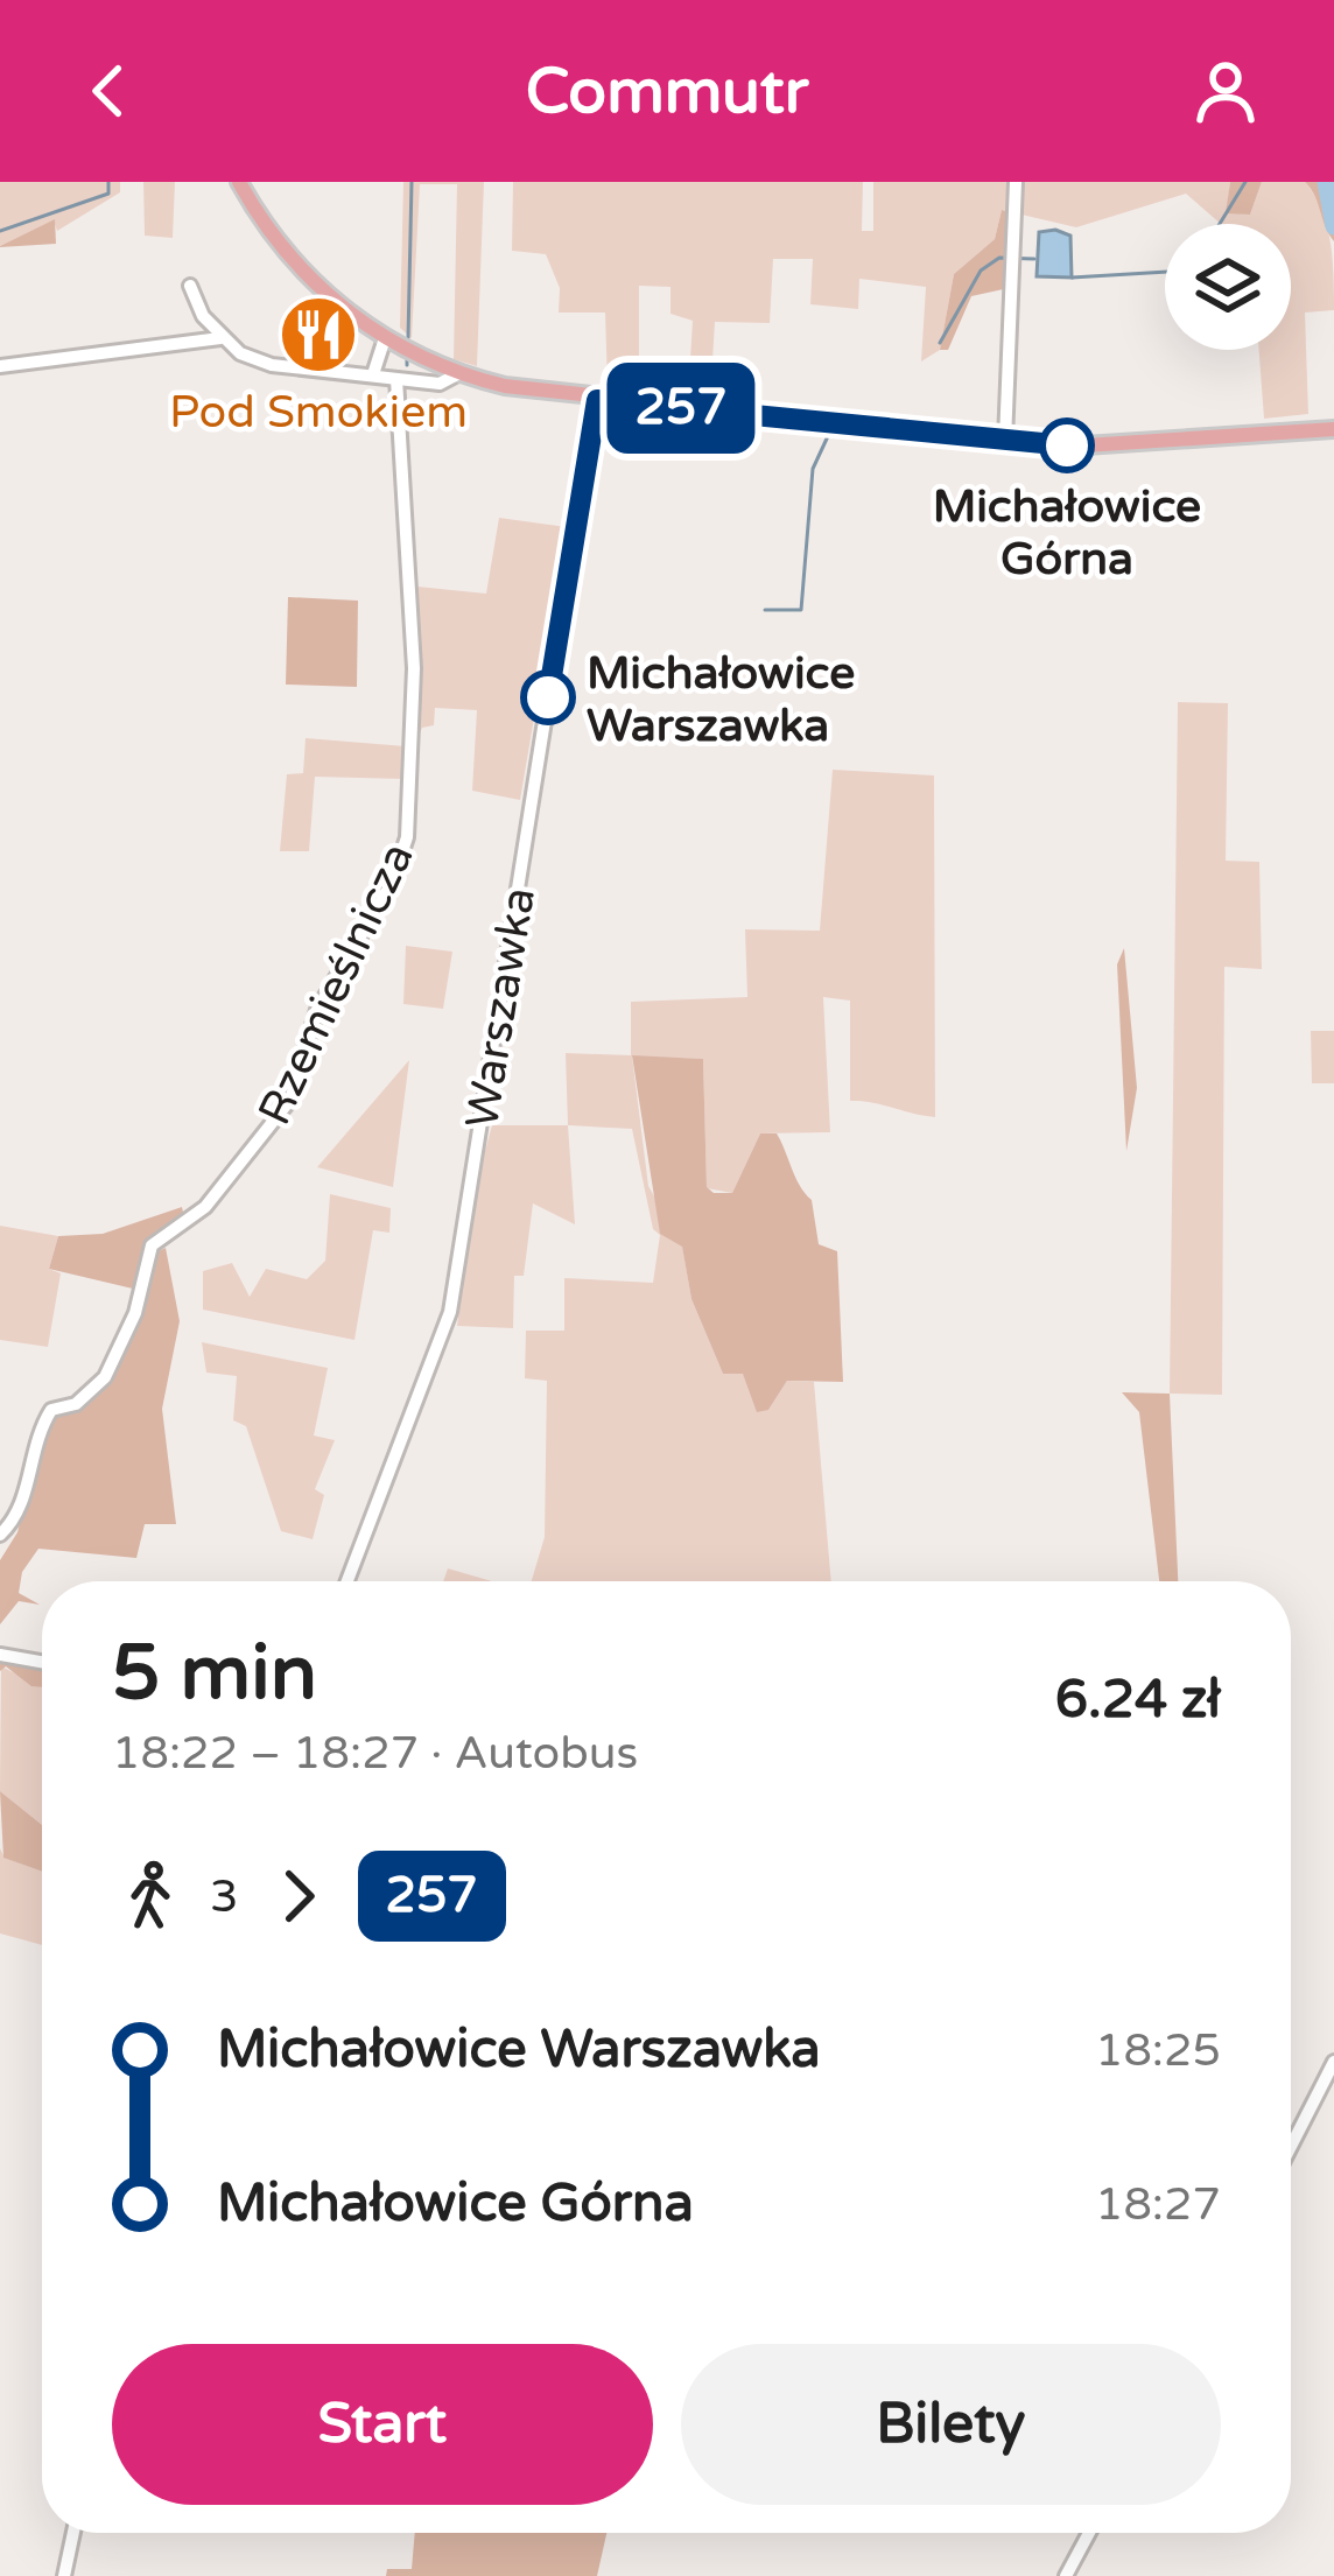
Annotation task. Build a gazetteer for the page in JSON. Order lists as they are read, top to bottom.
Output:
{
  "streets": {
    "street": ["Rzemieślnicza", "Warszawka"]
  },
  "places": {
    "restaurant": ["Pod Smokiem"],
    "other": ["Michałowice Górna", "Michałowice Warszawka"]
  },
  "lines": ["bus line 257"],
  "page": {
    "header": "Commutr",
    "on_map": "257",
    "heading": ["5 min", "18:22 – 18:27 · Autobus", "6.24 zł"],
    "legs": ["3", "257"],
    "list": [
      {
        "name": "Michałowice Warszawka",
        "value": "18:25"
      },
      {
        "name": "Michałowice Górna",
        "value": "18:27"
      }
    ],
    "buttons": ["Start", "Bilety"]
  }
}
